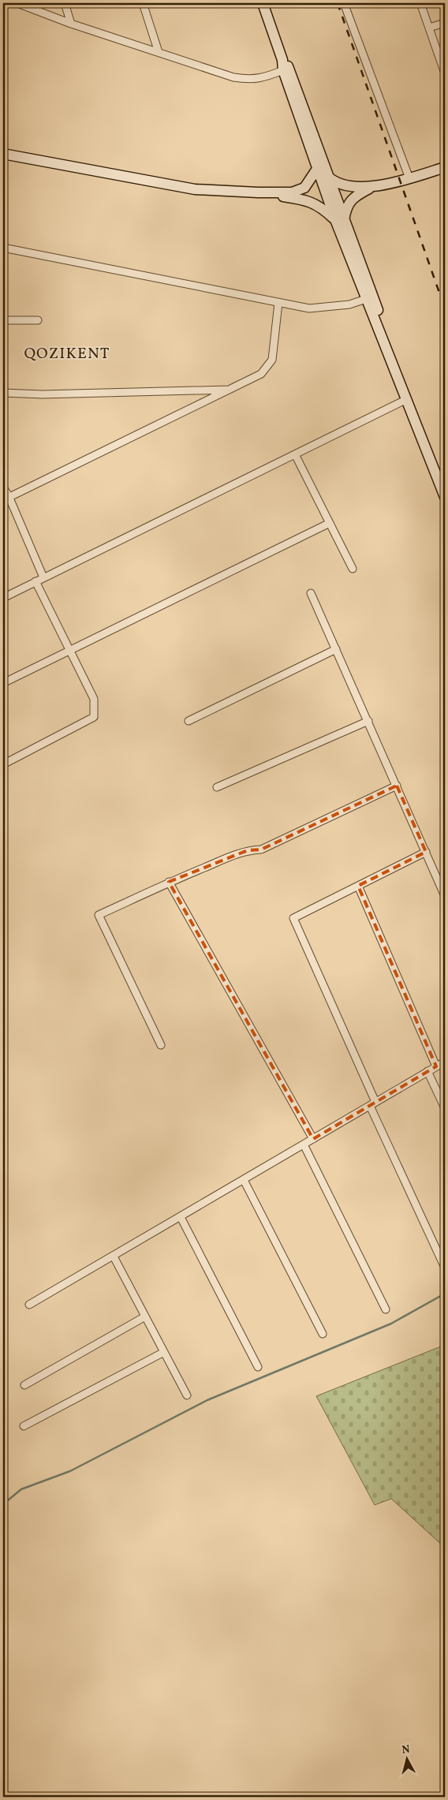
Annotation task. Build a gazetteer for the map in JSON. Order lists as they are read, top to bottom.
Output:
{
  "districts": ["QOZIKENT"],
  "north": "top"
}
